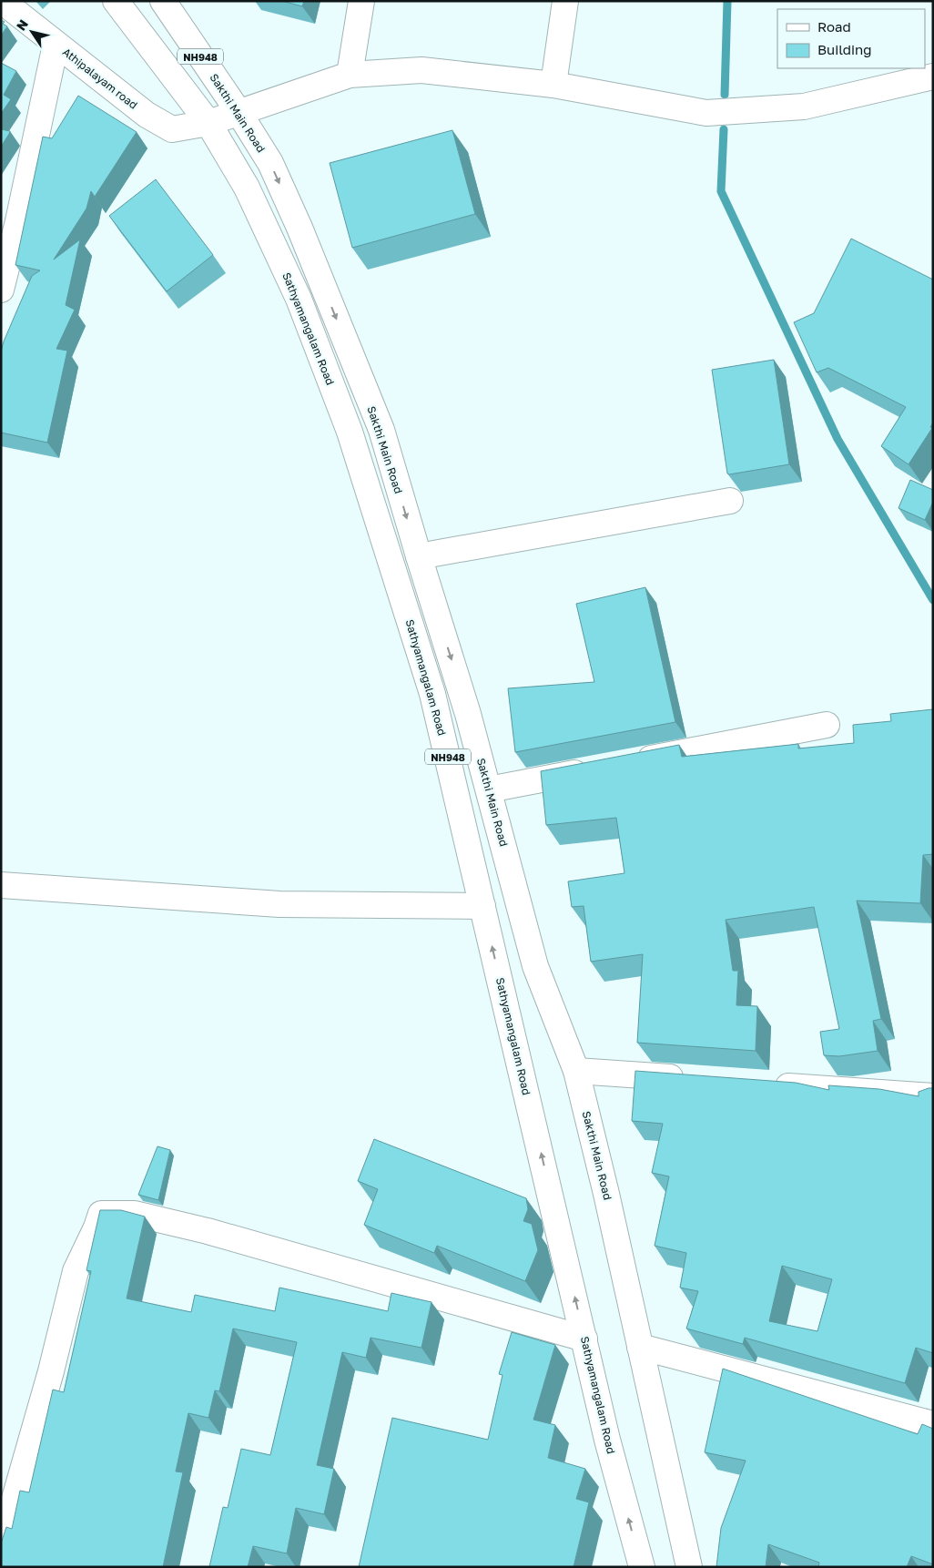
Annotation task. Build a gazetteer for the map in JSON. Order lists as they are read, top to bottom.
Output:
{
  "streets": {
    "main road": [
      "NH948",
      "Athipalayam road",
      "Sakthi Main Road",
      "Sathyamangalam Road"
    ]
  },
  "crossings": [
    ["Athipalayam road", "Sakthi Main Road"],
    ["Athipalayam road", "Sathyamangalam Road"]
  ],
  "one_way": ["Sakthi Main Road", "Sathyamangalam Road"],
  "legend": ["Road", "Building"],
  "north": "top left"
}
